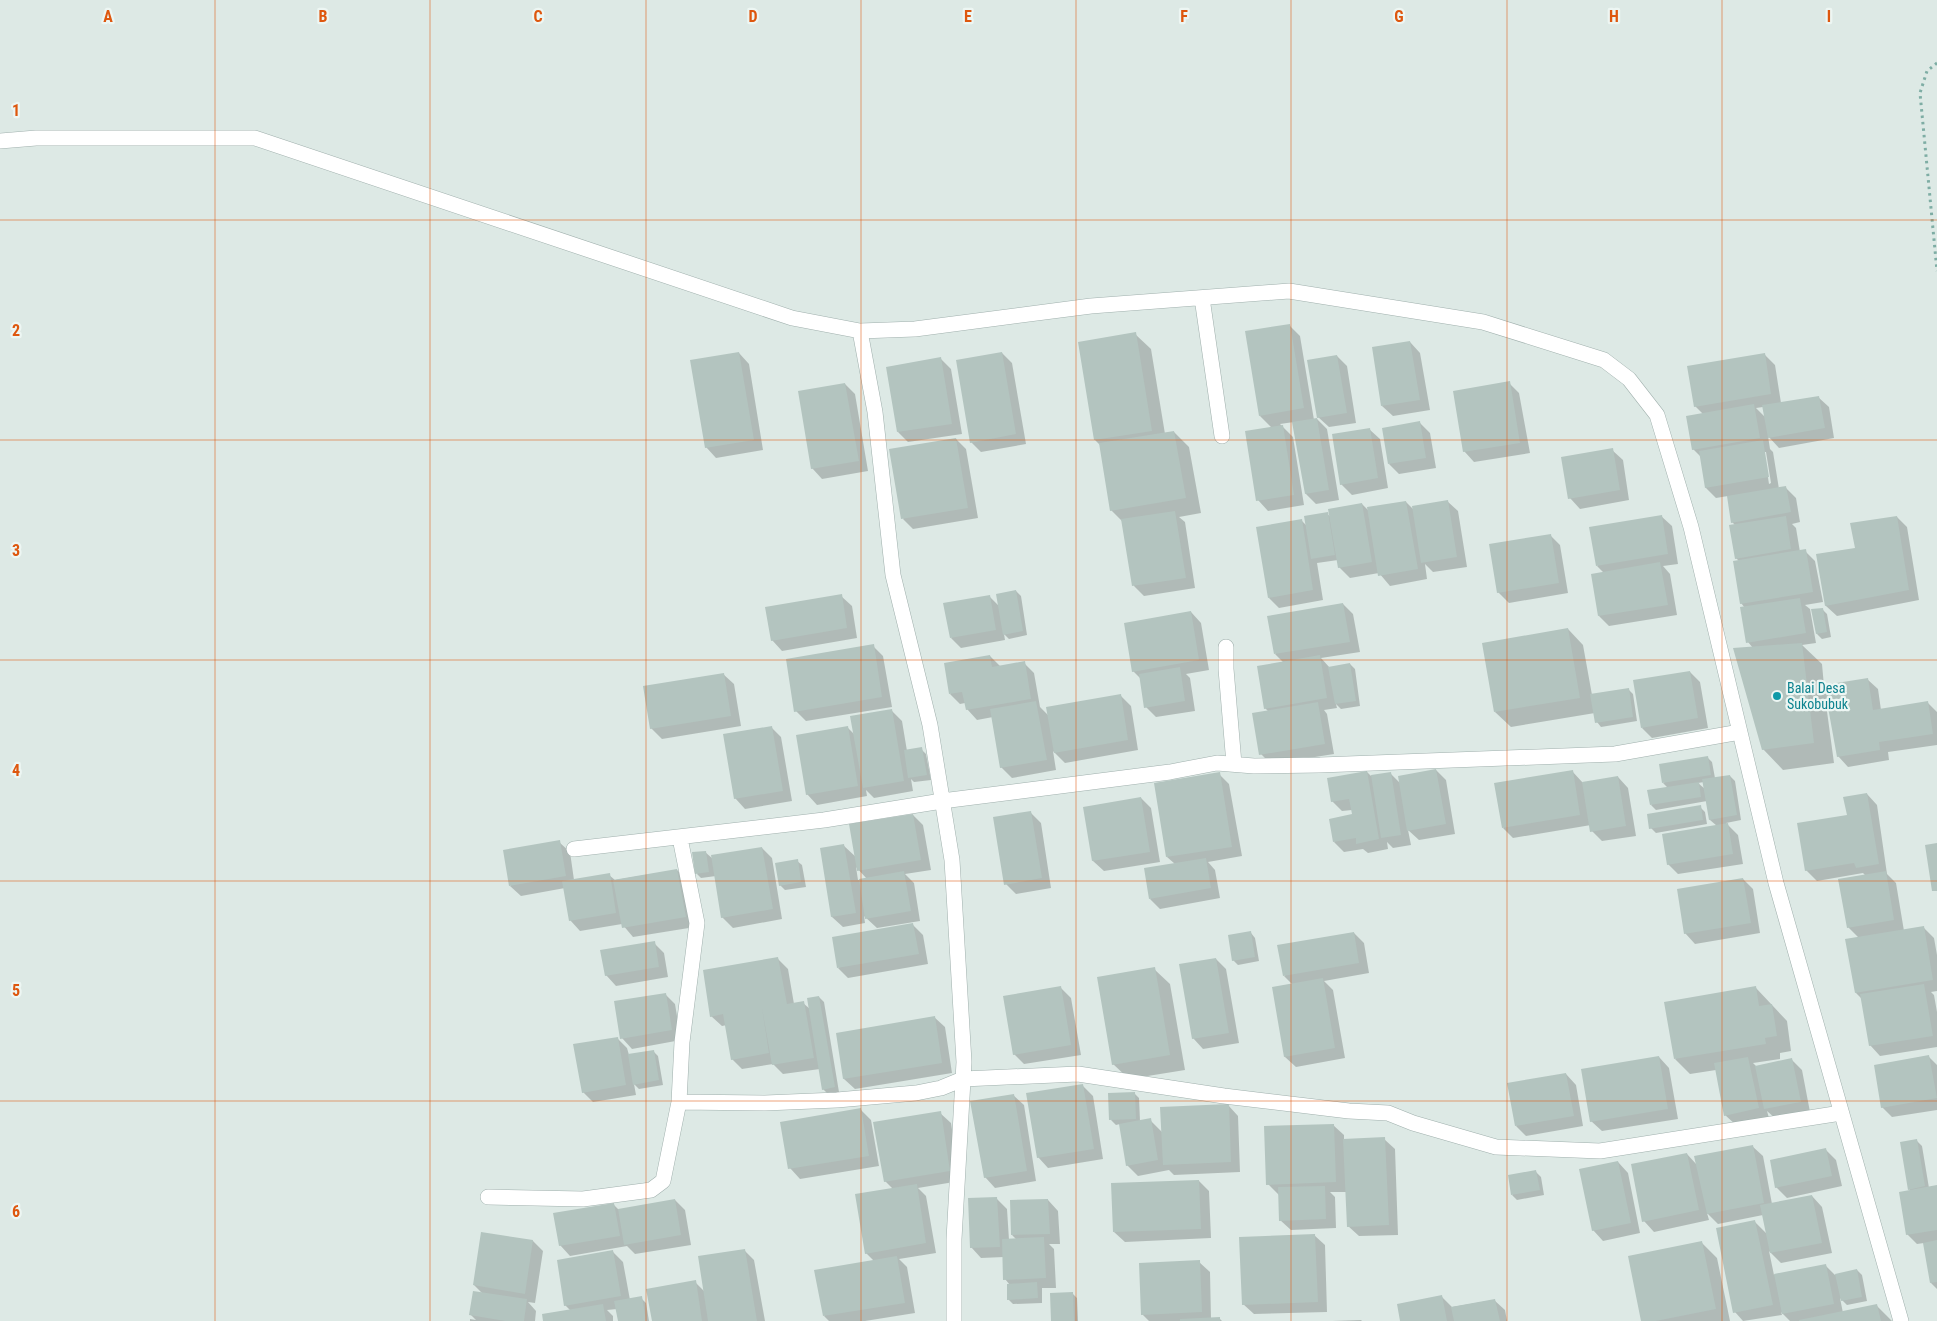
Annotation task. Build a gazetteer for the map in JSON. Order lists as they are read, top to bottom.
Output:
{
  "places": ["Balai Desa Sukobubuk"],
  "grid": {
    "columns": [
      "A",
      "B",
      "C",
      "D",
      "E",
      "F",
      "G",
      "H",
      "I"
    ],
    "rows": [
      "1",
      "2",
      "3",
      "4",
      "5",
      "6"
    ]
  }
}
